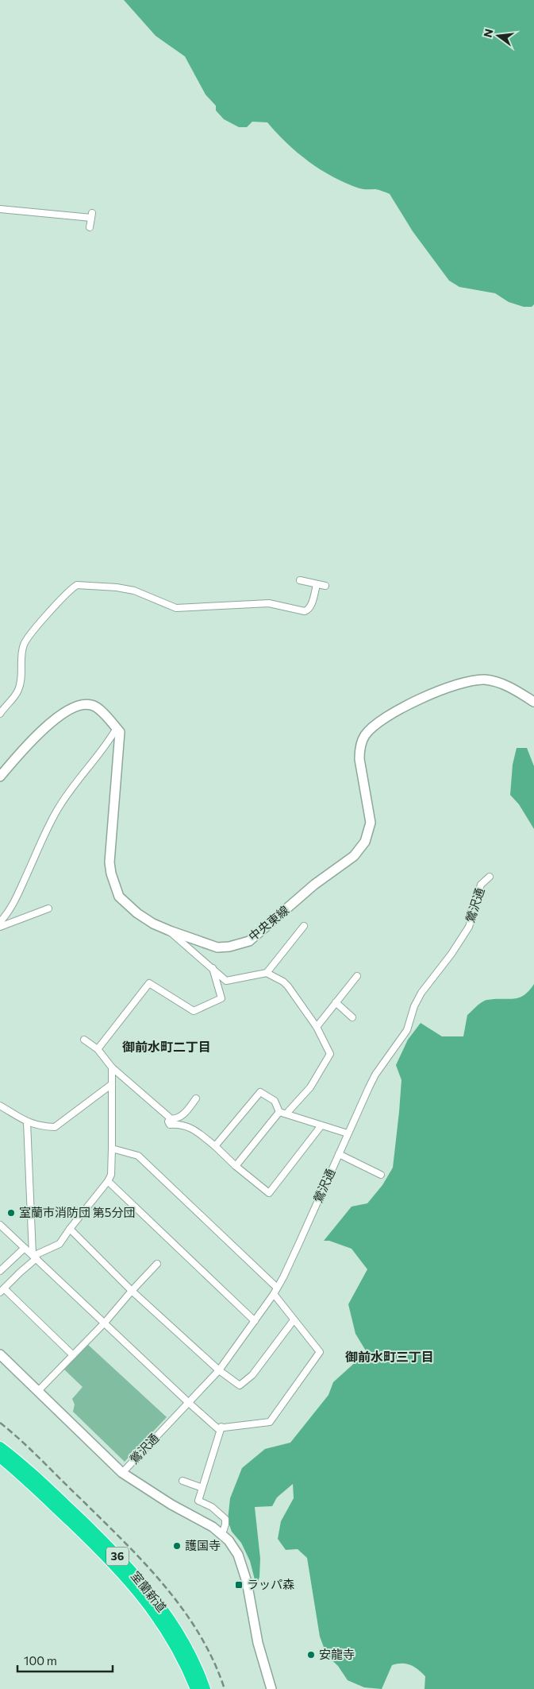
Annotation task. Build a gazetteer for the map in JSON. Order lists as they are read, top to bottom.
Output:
{
  "streets": {
    "highway": ["36", "室蘭新道"],
    "main road": ["中央東線"],
    "street": ["鶯沢通"]
  },
  "districts": ["御前水町二丁目", "御前水町三丁目"],
  "places": {
    "other": ["室蘭市消防団 第5分団", "護国寺", "安龍寺"],
    "transit": ["ラッパ森"]
  },
  "scale_bar": "100 m",
  "north": "left"
}
